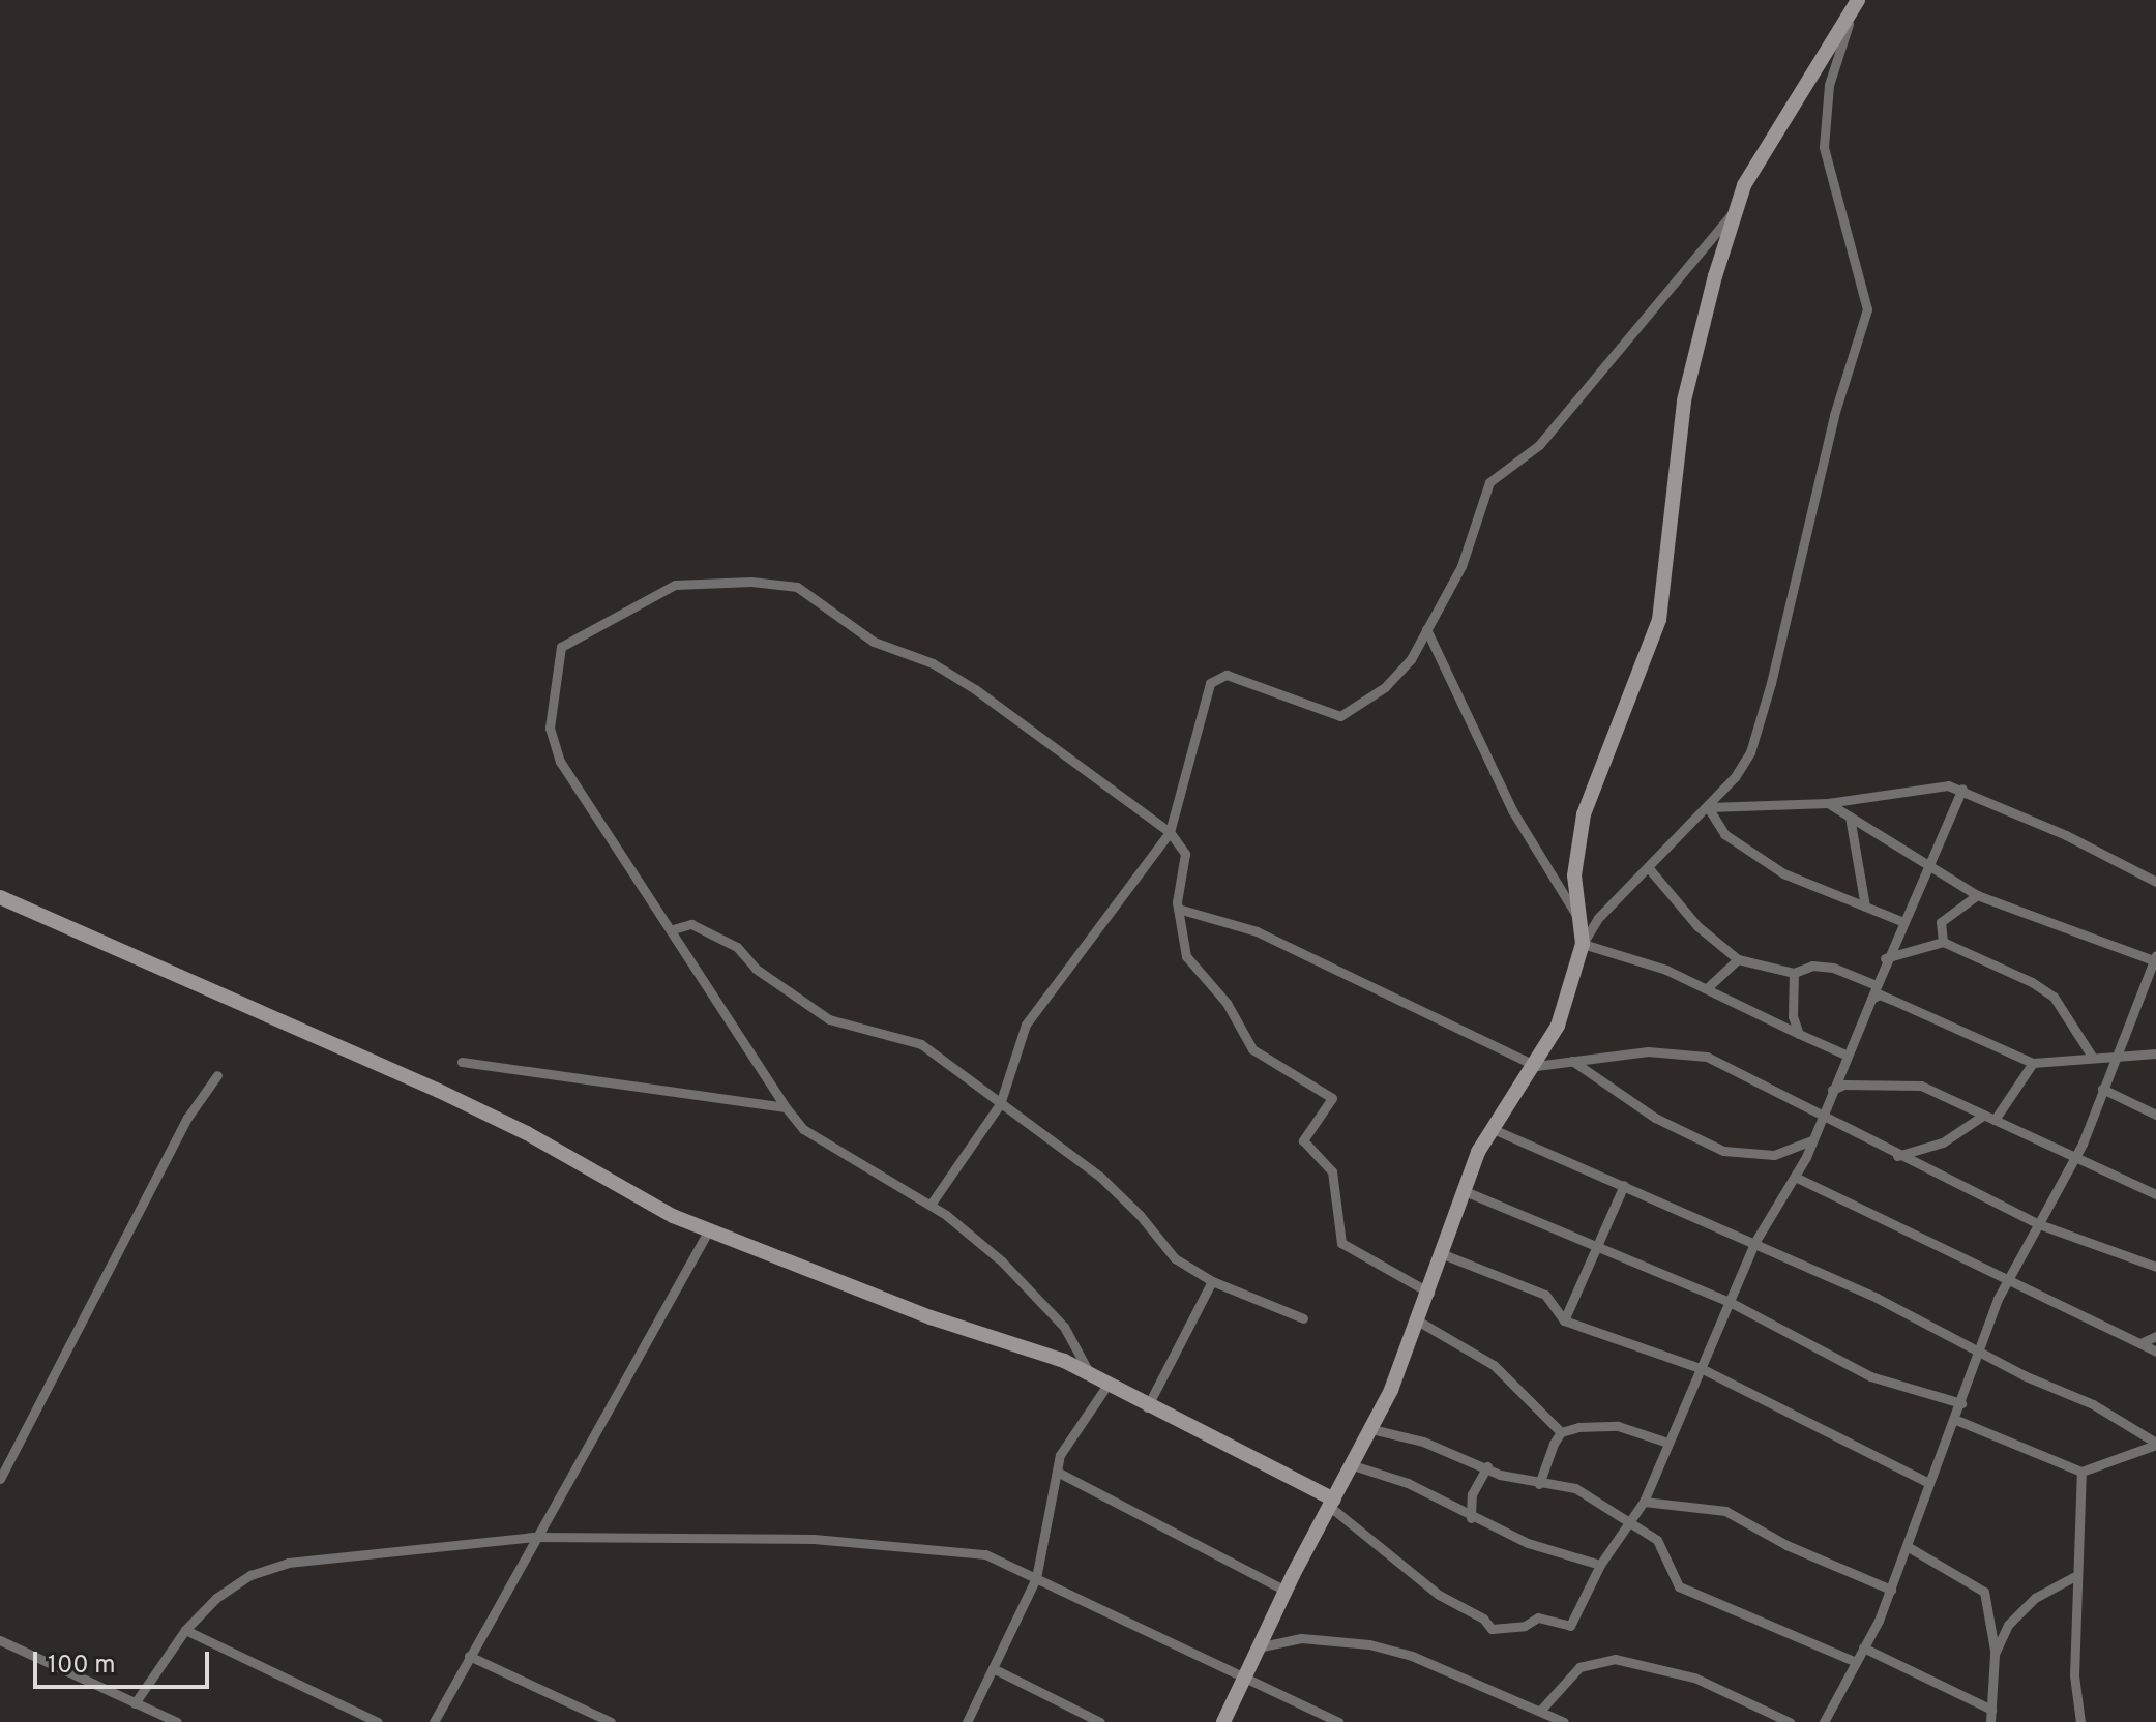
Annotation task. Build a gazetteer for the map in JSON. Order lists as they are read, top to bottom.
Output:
{
  "scale_bar": "100 m"
}
